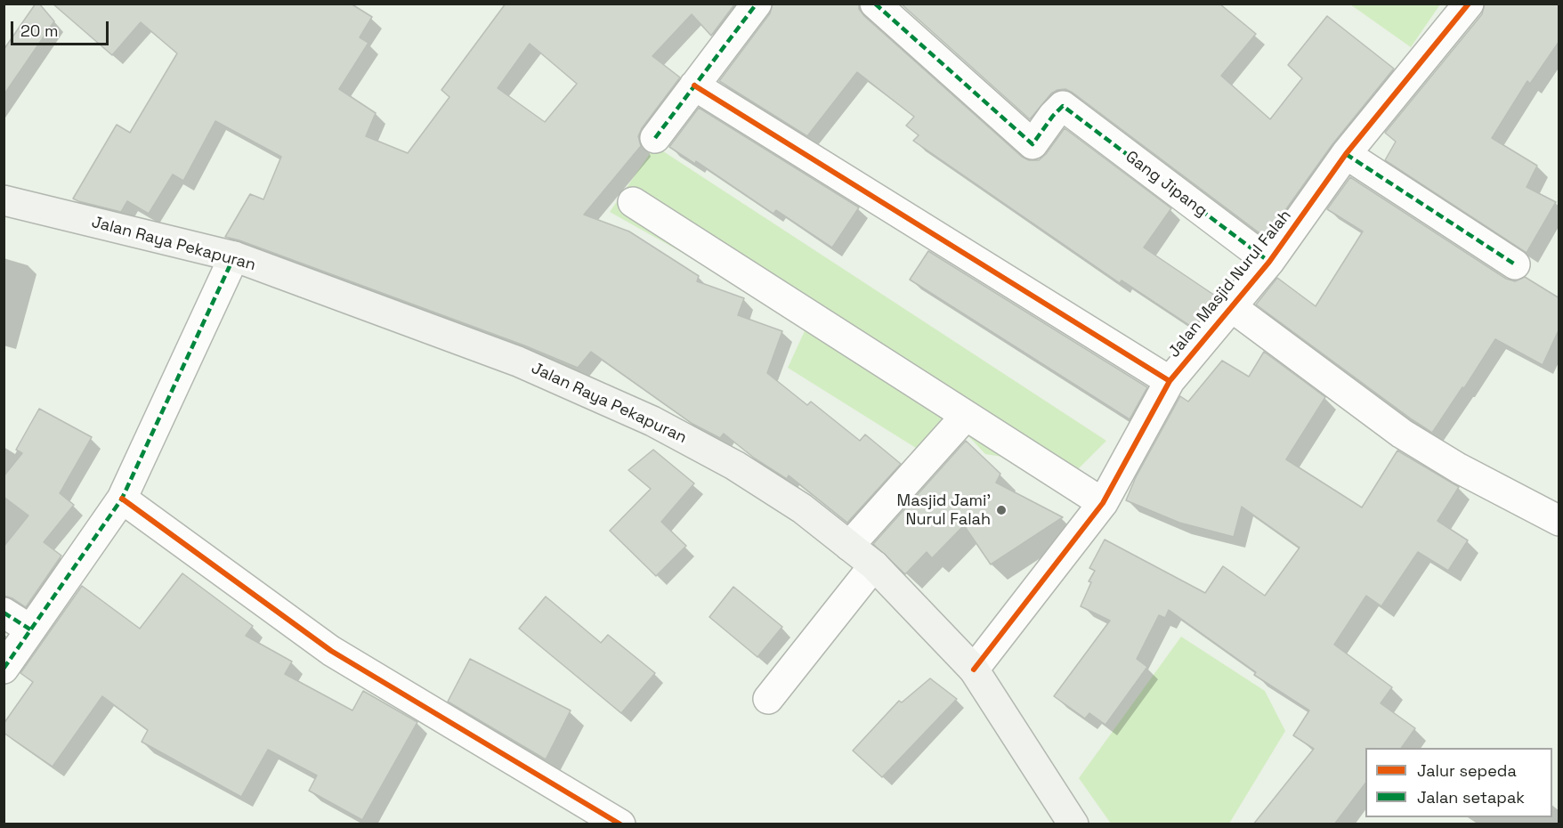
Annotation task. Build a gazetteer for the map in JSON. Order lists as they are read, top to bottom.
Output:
{
  "streets": {
    "main road": ["Jalan Raya Pekapuran"],
    "street": ["Gang Jipang", "Jalan Masjid Nurul Falah"]
  },
  "crossings": [
    ["Gang Jipang", "Jalan Masjid Nurul Falah"],
    ["Jalan Raya Pekapuran", "Jalan Masjid Nurul Falah"]
  ],
  "places": ["Masjid Jami' Nurul Falah"],
  "legend": ["Jalur sepeda", "Jalan setapak"],
  "scale_bar": "20 m"
}
